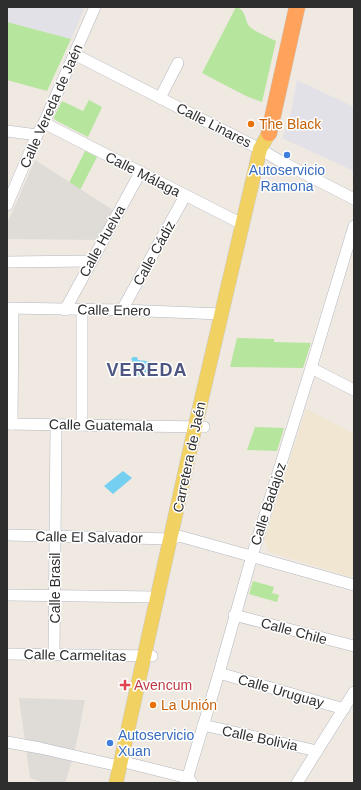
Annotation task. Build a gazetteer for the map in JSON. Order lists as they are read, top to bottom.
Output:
{
  "streets": {
    "highway": ["Carretera de Jaén"],
    "street": [
      "Calle Vereda de Jaén",
      "Calle Linares",
      "Calle Málaga",
      "Calle Huelva",
      "Calle Cádiz",
      "Calle Enero",
      "Calle Guatemala",
      "Calle Badajoz",
      "Calle El Salvador",
      "Calle Brasil",
      "Calle Chile",
      "Calle Carmelitas",
      "Calle Uruguay",
      "Calle Bolivia"
    ]
  },
  "crossings": [
    ["Calle Vereda de Jaén", "Calle Linares"],
    ["Calle Vereda de Jaén", "Calle Málaga"],
    ["Calle Linares", "Carretera de Jaén"],
    ["Calle Málaga", "Calle Huelva"],
    ["Calle Málaga", "Calle Cádiz"],
    ["Calle Málaga", "Carretera de Jaén"],
    ["Calle Huelva", "Calle Enero"],
    ["Calle Cádiz", "Calle Enero"],
    ["Calle Enero", "Carretera de Jaén"],
    ["Calle Guatemala", "Carretera de Jaén"],
    ["Calle Guatemala", "Calle Brasil"],
    ["Carretera de Jaén", "Calle El Salvador"],
    ["Carretera de Jaén", "Calle Carmelitas"],
    ["Calle Badajoz", "Calle El Salvador"],
    ["Calle Badajoz", "Calle Chile"],
    ["Calle Badajoz", "Calle Uruguay"],
    ["Calle Badajoz", "Calle Bolivia"],
    ["Calle El Salvador", "Calle Brasil"],
    ["Calle Brasil", "Calle Carmelitas"]
  ],
  "districts": ["VEREDA"],
  "places": {
    "other": [
      "The Black",
      "Autoservicio Ramona",
      "La Unión",
      "Autoservicio Xuan"
    ],
    "health": ["Avencum"]
  }
}
